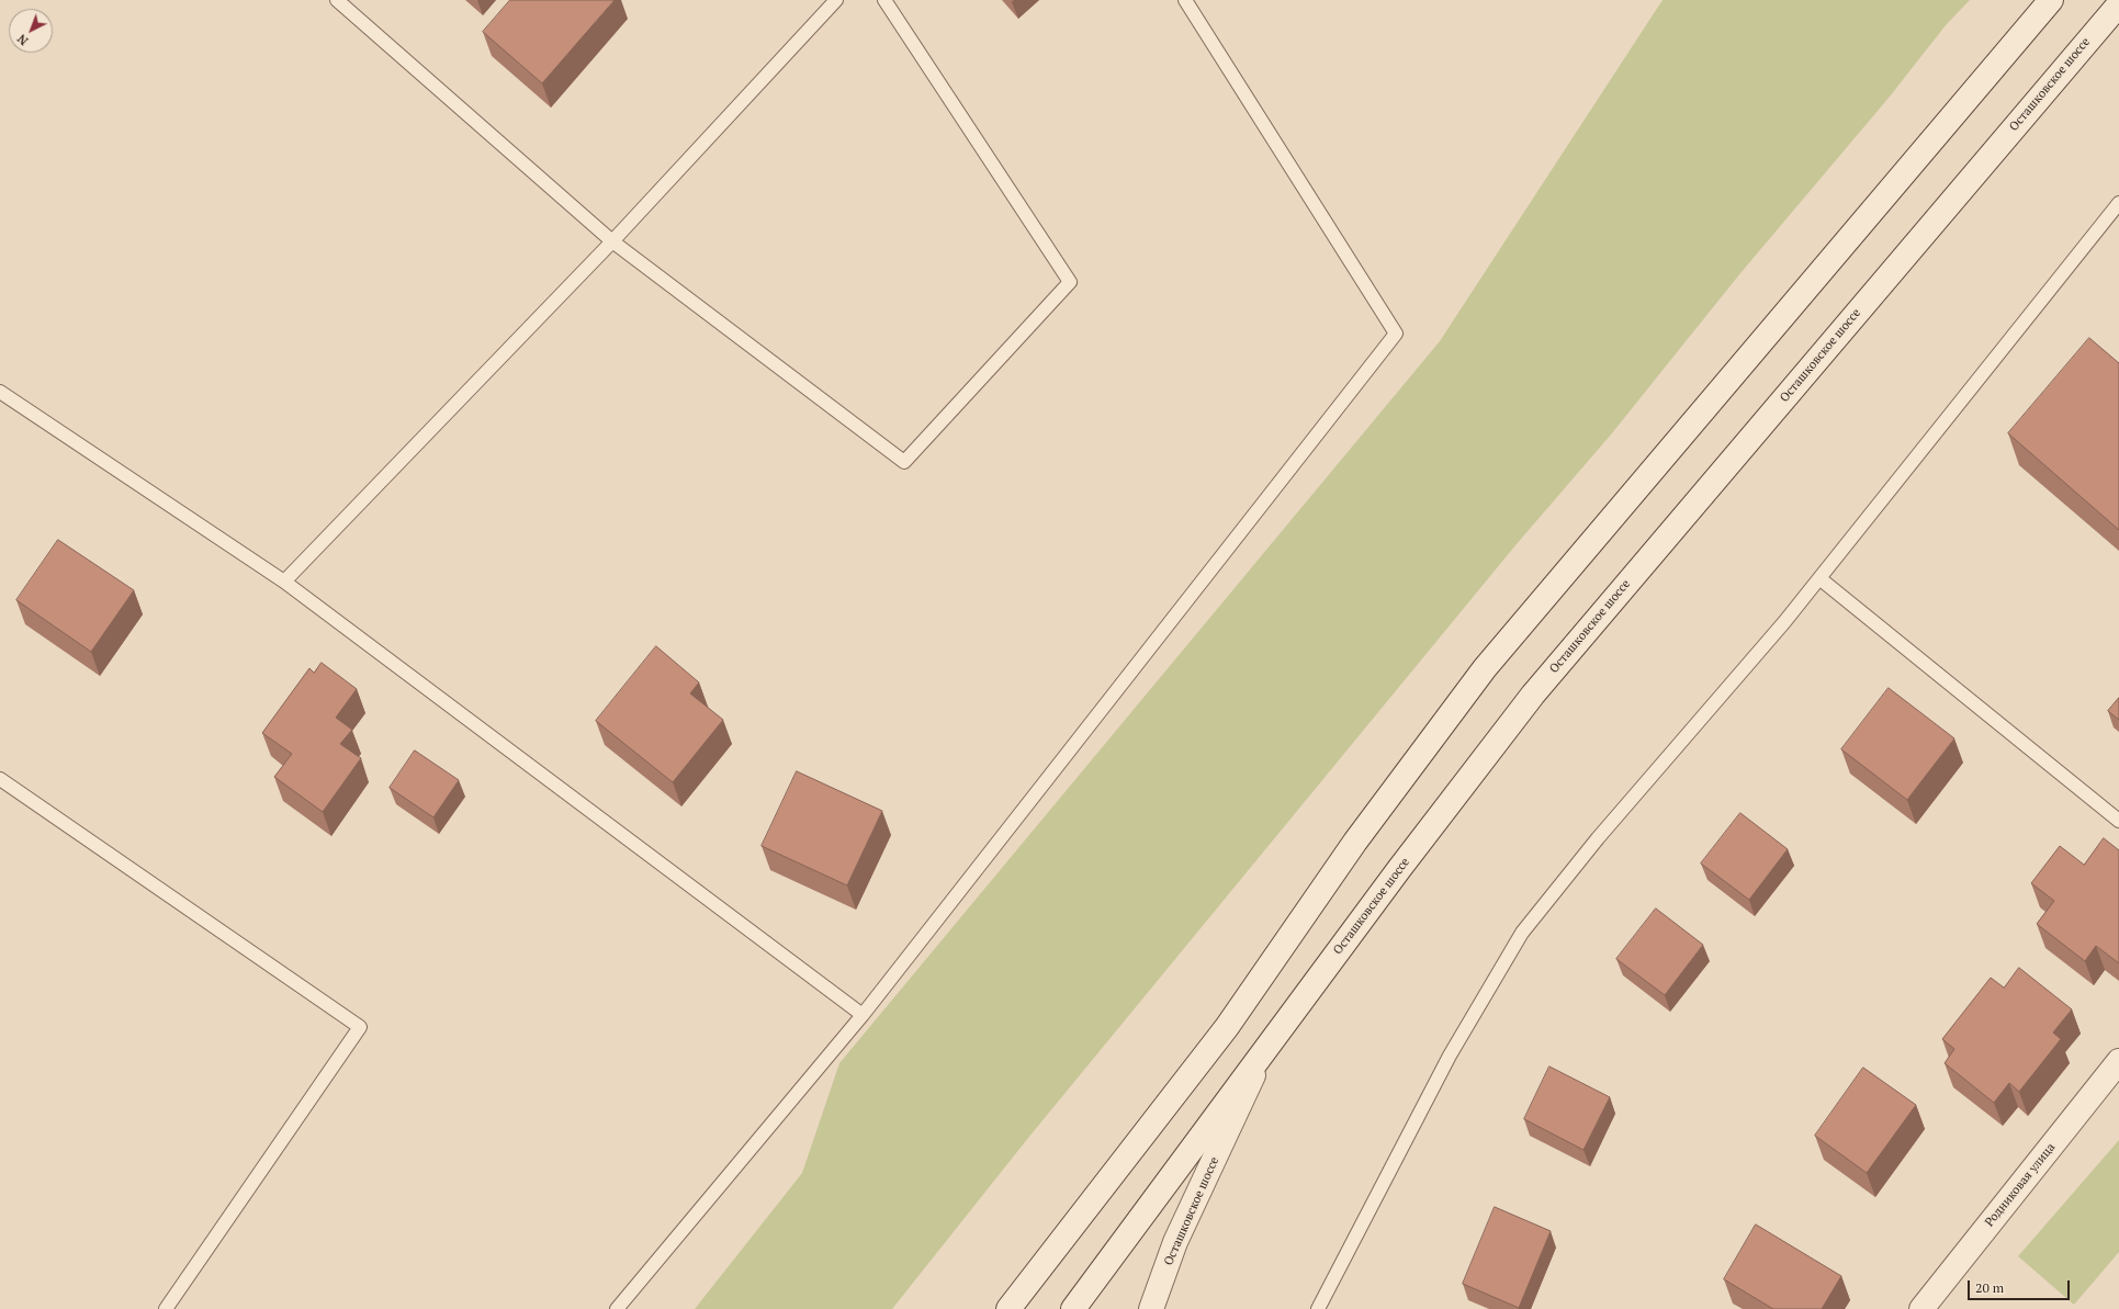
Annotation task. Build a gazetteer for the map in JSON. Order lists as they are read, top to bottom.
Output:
{
  "streets": {
    "main road": ["Осташковское шоссе", "Родниковая улица"]
  },
  "scale_bar": "20 m",
  "north": "bottom left"
}
